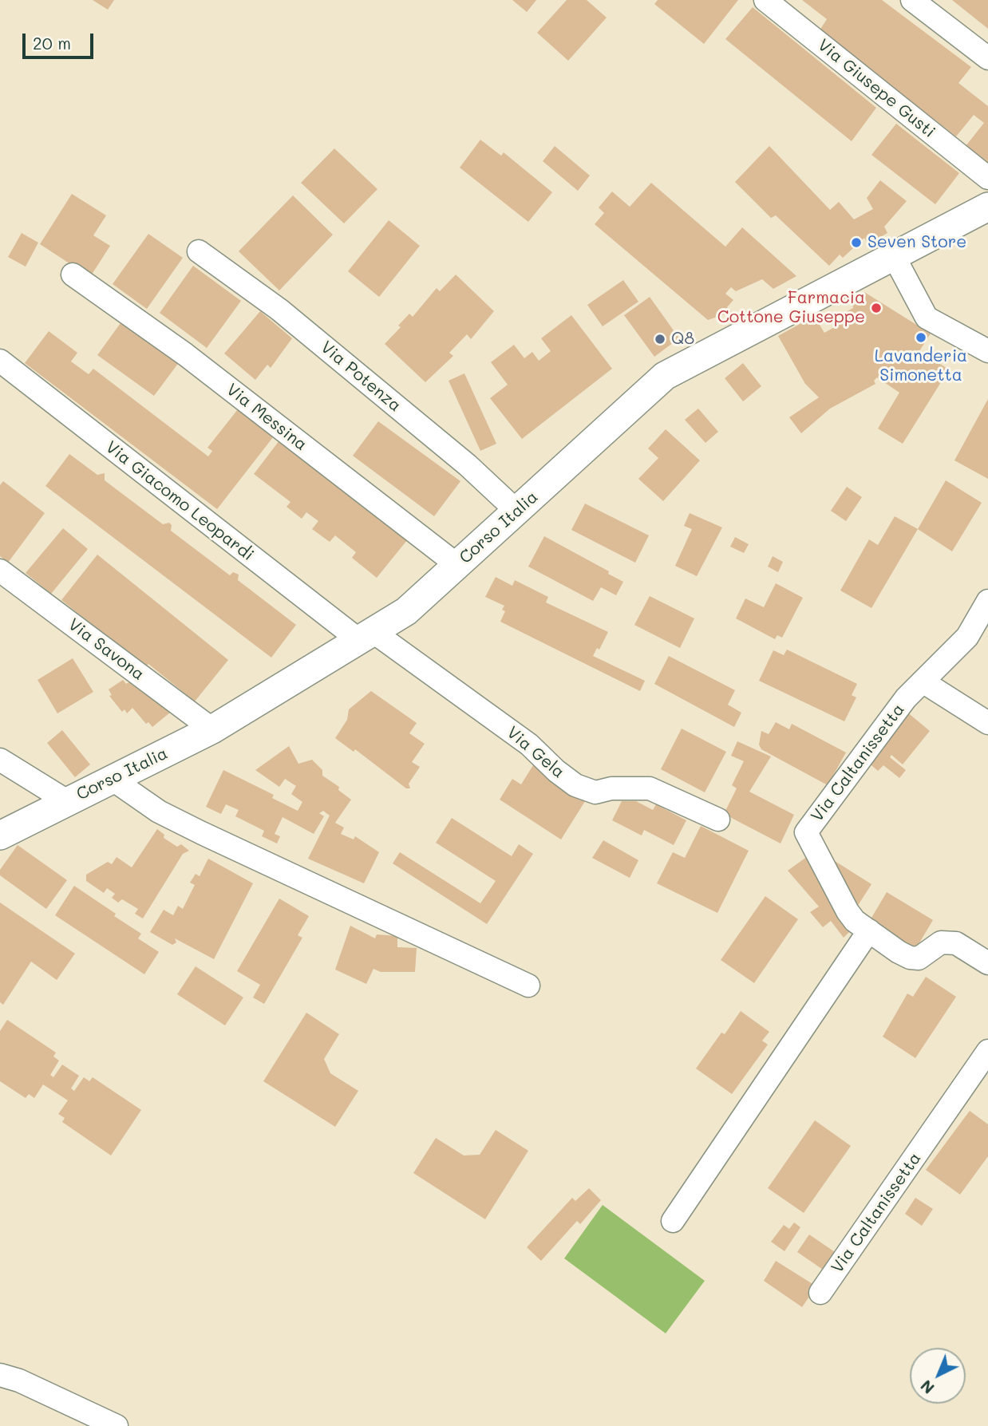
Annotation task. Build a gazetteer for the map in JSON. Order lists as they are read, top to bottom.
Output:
{
  "streets": {
    "street": [
      "Via Giusepe Gusti",
      "Via Potenza",
      "Via Messina",
      "Via Giacomo Leopardi",
      "Corso Italia",
      "Via Savona",
      "Via Gela",
      "Via Caltanissetta"
    ]
  },
  "crossings": [
    ["Via Potenza", "Corso Italia"],
    ["Via Messina", "Corso Italia"],
    ["Via Giacomo Leopardi", "Corso Italia"],
    ["Via Giacomo Leopardi", "Via Gela"],
    ["Corso Italia", "Via Savona"],
    ["Corso Italia", "Via Gela"]
  ],
  "places": [
    "Seven Store",
    "Farmacia Cottone Giuseppe",
    "Lavanderia Simonetta",
    "Q8"
  ],
  "scale_bar": "20 m",
  "north": "bottom left"
}
